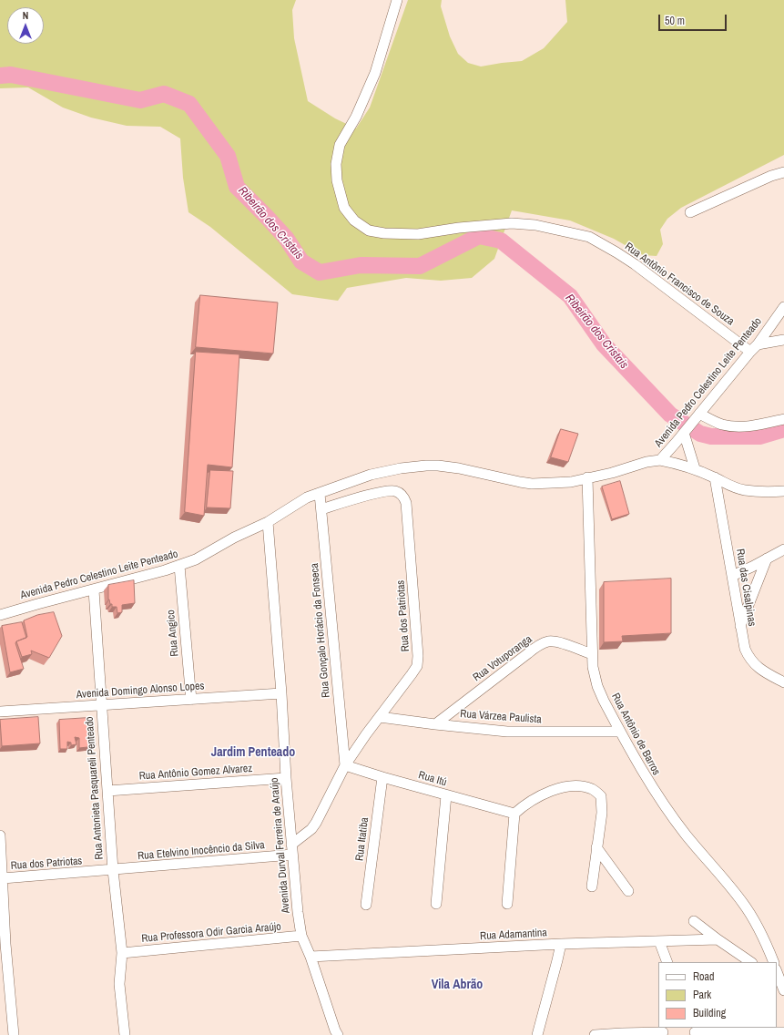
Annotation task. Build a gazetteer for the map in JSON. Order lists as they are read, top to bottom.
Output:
{
  "streets": {
    "street": [
      "Rua Antônio Francisco de Souza",
      "Avenida Pedro Celestino Leite Penteado",
      "Rua das Cisalpinas",
      "Rua dos Patriotas",
      "Rua Gonçalo Horácio da Fonseca",
      "Rua Angico",
      "Rua Votuporanga",
      "Avenida Domingo Alonso Lopes",
      "Rua Várzea Paulista",
      "Rua Antônio de Barros",
      "Rua Antônio Gomez Alvarez",
      "Rua Itú",
      "Rua Antonieta Pasquareli Penteado",
      "Rua Itatiba",
      "Avenida Durval Ferreira de Araújo",
      "Rua Etelvino Inocêncio da Silva",
      "Rua Professora Odir Garcia Araújo",
      "Rua Adamantina"
    ]
  },
  "crossings": [
    ["Rua Antônio Francisco de Souza", "Avenida Pedro Celestino Leite Penteado"],
    ["Avenida Pedro Celestino Leite Penteado", "Rua Gonçalo Horácio da Fonseca"],
    ["Avenida Pedro Celestino Leite Penteado", "Rua Angico"],
    ["Avenida Pedro Celestino Leite Penteado", "Rua Antônio de Barros"],
    ["Avenida Pedro Celestino Leite Penteado", "Rua Antonieta Pasquareli Penteado"],
    ["Avenida Pedro Celestino Leite Penteado", "Avenida Durval Ferreira de Araújo"],
    ["Rua dos Patriotas", "Rua Gonçalo Horácio da Fonseca"],
    ["Rua dos Patriotas", "Rua Várzea Paulista"],
    ["Rua dos Patriotas", "Rua Itú"],
    ["Rua dos Patriotas", "Rua Antonieta Pasquareli Penteado"],
    ["Rua dos Patriotas", "Avenida Durval Ferreira de Araújo"],
    ["Rua dos Patriotas", "Rua Etelvino Inocêncio da Silva"],
    ["Rua Gonçalo Horácio da Fonseca", "Rua Itú"],
    ["Rua Angico", "Avenida Domingo Alonso Lopes"],
    ["Rua Votuporanga", "Rua Várzea Paulista"],
    ["Rua Votuporanga", "Rua Antônio de Barros"],
    ["Avenida Domingo Alonso Lopes", "Rua Antonieta Pasquareli Penteado"],
    ["Avenida Domingo Alonso Lopes", "Avenida Durval Ferreira de Araújo"],
    ["Rua Várzea Paulista", "Rua Antônio de Barros"],
    ["Rua Antônio Gomez Alvarez", "Rua Antonieta Pasquareli Penteado"],
    ["Rua Antônio Gomez Alvarez", "Avenida Durval Ferreira de Araújo"],
    ["Rua Itú", "Rua Itatiba"],
    ["Rua Antonieta Pasquareli Penteado", "Rua Etelvino Inocêncio da Silva"],
    ["Rua Antonieta Pasquareli Penteado", "Rua Professora Odir Garcia Araújo"],
    ["Avenida Durval Ferreira de Araújo", "Rua Etelvino Inocêncio da Silva"],
    ["Avenida Durval Ferreira de Araújo", "Rua Professora Odir Garcia Araújo"],
    ["Avenida Durval Ferreira de Araújo", "Rua Adamantina"]
  ],
  "districts": ["Jardim Penteado", "Vila Abrão"],
  "water": ["Ribeirão dos Cristais"],
  "legend": ["Road", "Park", "Building"],
  "scale_bar": "50 m",
  "north": "top"
}
